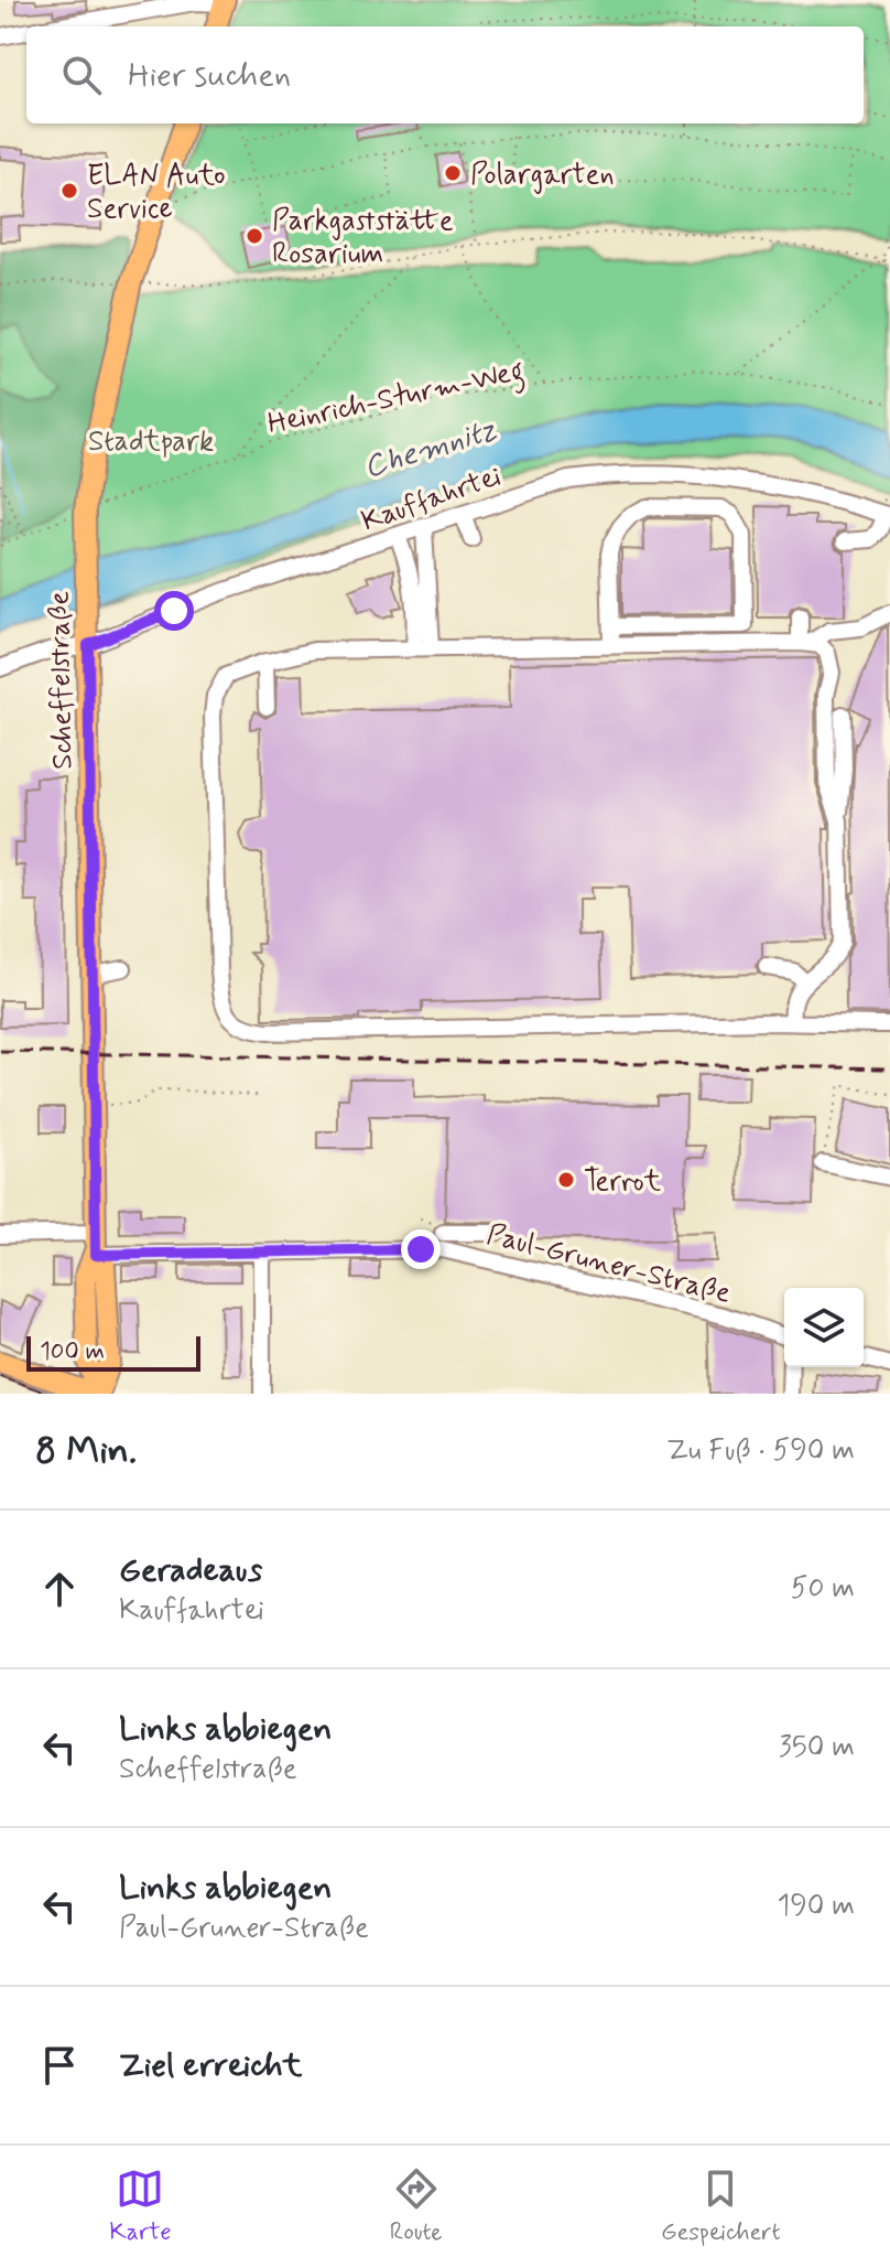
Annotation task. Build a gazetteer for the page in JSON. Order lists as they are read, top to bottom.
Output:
{
  "streets": {
    "main road": ["Scheffelstraße"],
    "street": ["Kauffahrtei", "Paul-Gruner-Straße"],
    "path": ["Heinrich-Sturm-Weg"]
  },
  "crossings": [
    ["Heinrich-Sturm-Weg", "Scheffelstraße"],
    ["Kauffahrtei", "Scheffelstraße"],
    ["Scheffelstraße", "Paul-Gruner-Straße"]
  ],
  "water": ["Chemnitz"],
  "parks": ["Stadtpark"],
  "places": [
    "Polargarten",
    "ELAN Auto Service",
    "Parkgaststätte Rosarium",
    "Terrot"
  ],
  "scale_bar": "100 m",
  "page": {
    "search": "Hier suchen",
    "scale": "100 m",
    "heading": ["8 Min.", "Zu Fuß · 590 m"],
    "list": [
      ["Geradeaus", "Kauffahrtei", "50 m"],
      ["Links abbiegen", "Scheffelstraße", "350 m"],
      ["Links abbiegen", "Paul-Gruner-Straße", "190 m"],
      "Ziel erreicht"
    ],
    "nav": ["Karte", "Route", "Gespeichert"]
  }
}
